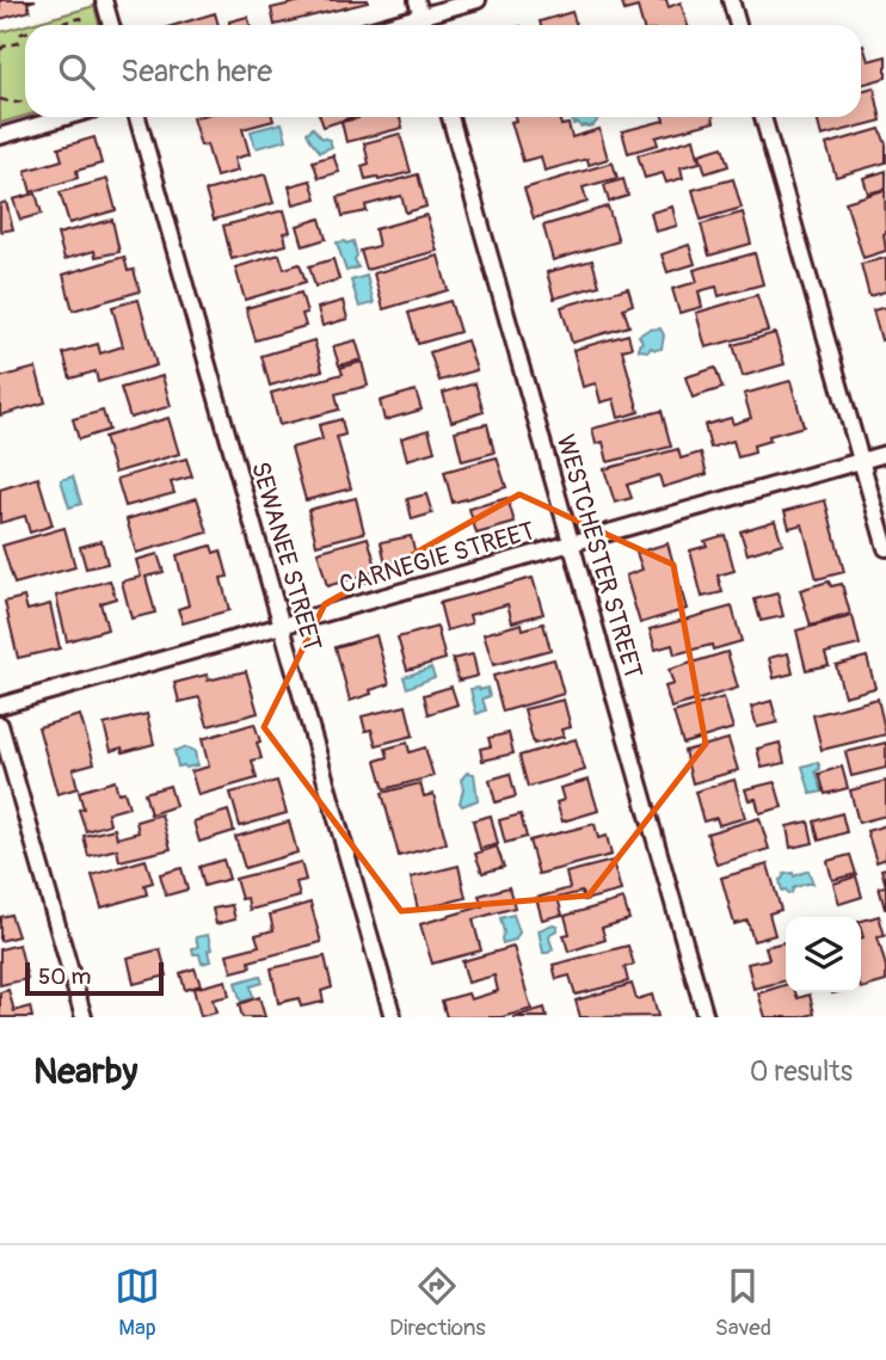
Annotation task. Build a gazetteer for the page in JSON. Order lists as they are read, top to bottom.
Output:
{
  "streets": {
    "street": ["SEWANEE STREET", "WESTCHESTER STREET", "CARNEGIE STREET"]
  },
  "crossings": [
    ["SEWANEE STREET", "CARNEGIE STREET"],
    ["WESTCHESTER STREET", "CARNEGIE STREET"]
  ],
  "scale_bar": "50 m",
  "page": {
    "search": "Search here",
    "scale": "50 m",
    "heading": ["Nearby", "0 results"],
    "nav": ["Map", "Directions", "Saved"]
  }
}
